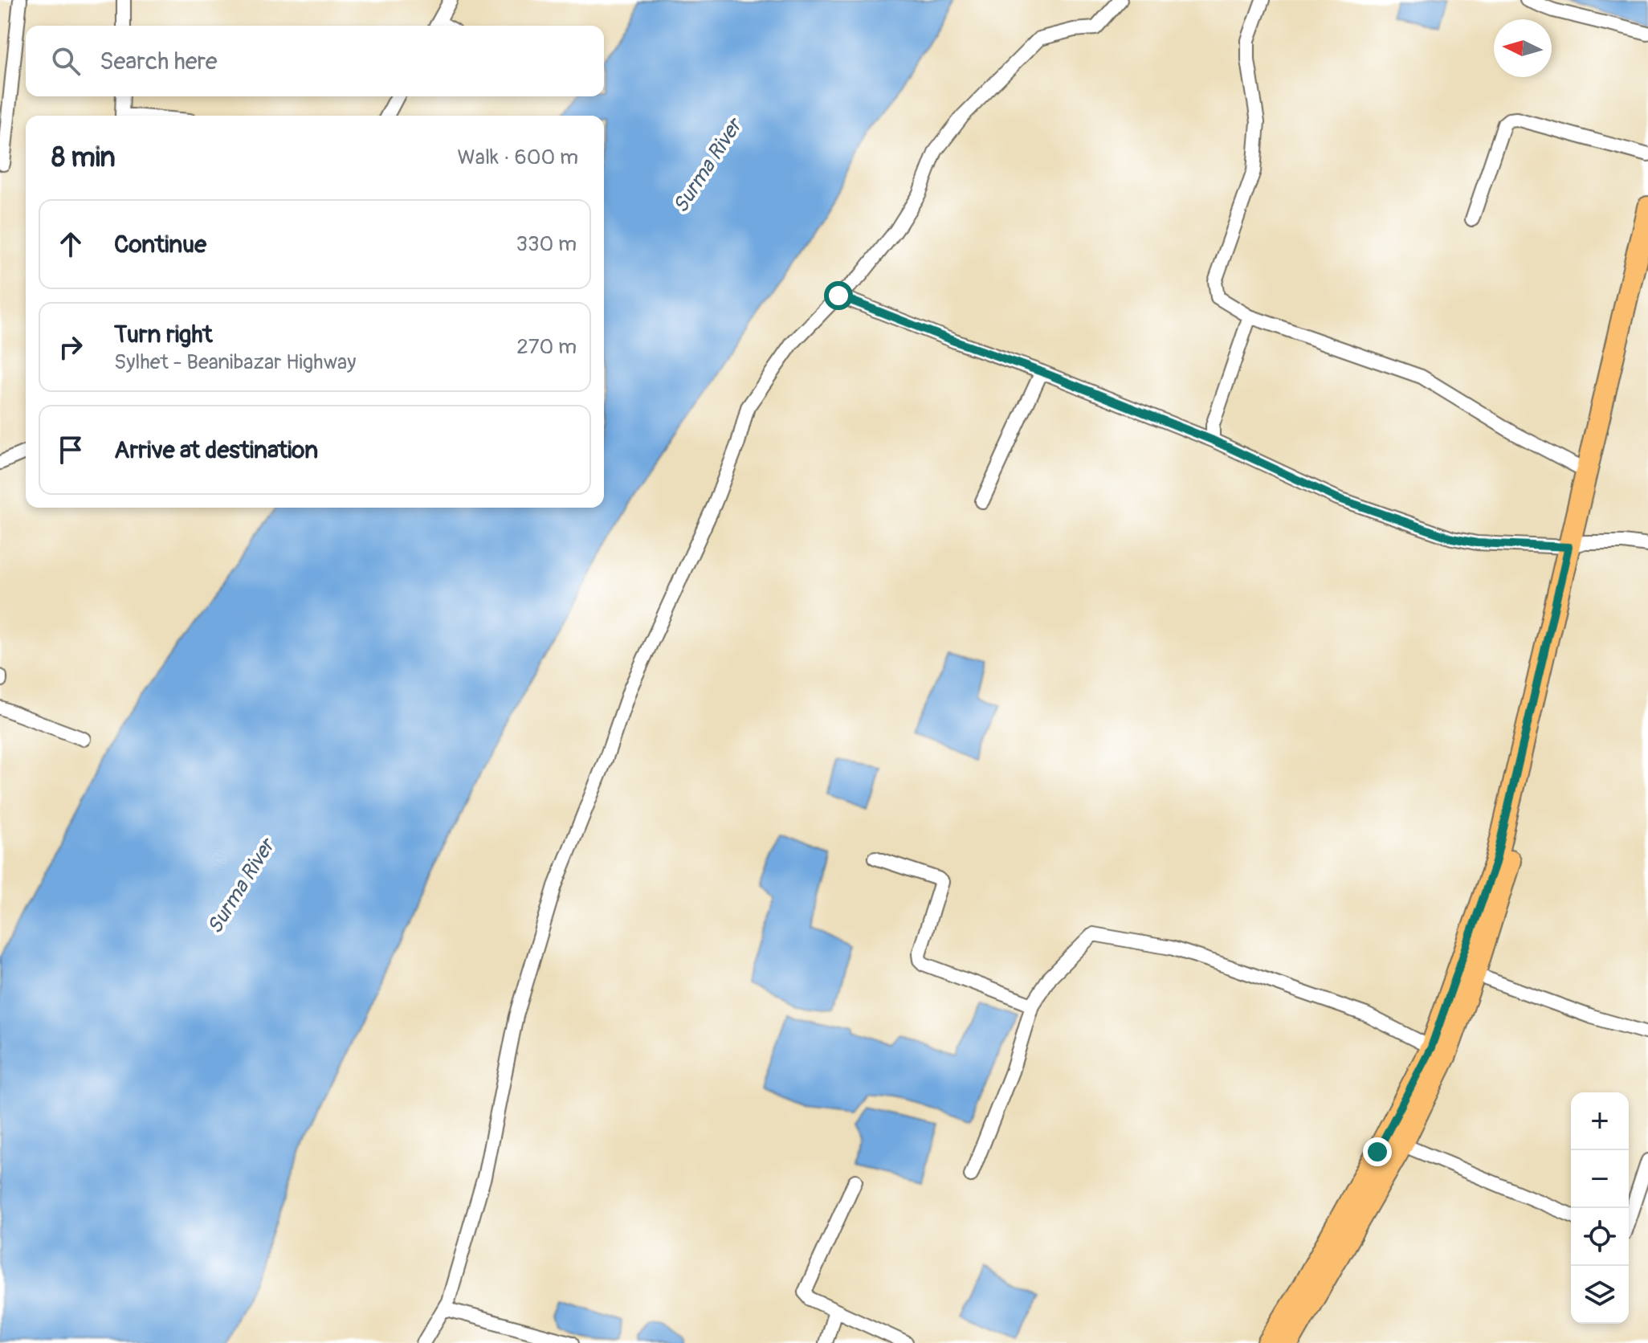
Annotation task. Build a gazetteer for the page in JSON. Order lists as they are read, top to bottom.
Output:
{
  "water": ["Surma River"],
  "north": "left",
  "page": {
    "search": "Search here",
    "heading": ["8 min", "Walk · 600 m"],
    "list": [
      ["Continue", "330 m"],
      ["Turn right", "Sylhet - Beanibazar Highway", "270 m"],
      "Arrive at destination"
    ],
    "map_buttons": ["+", "−"]
  }
}
